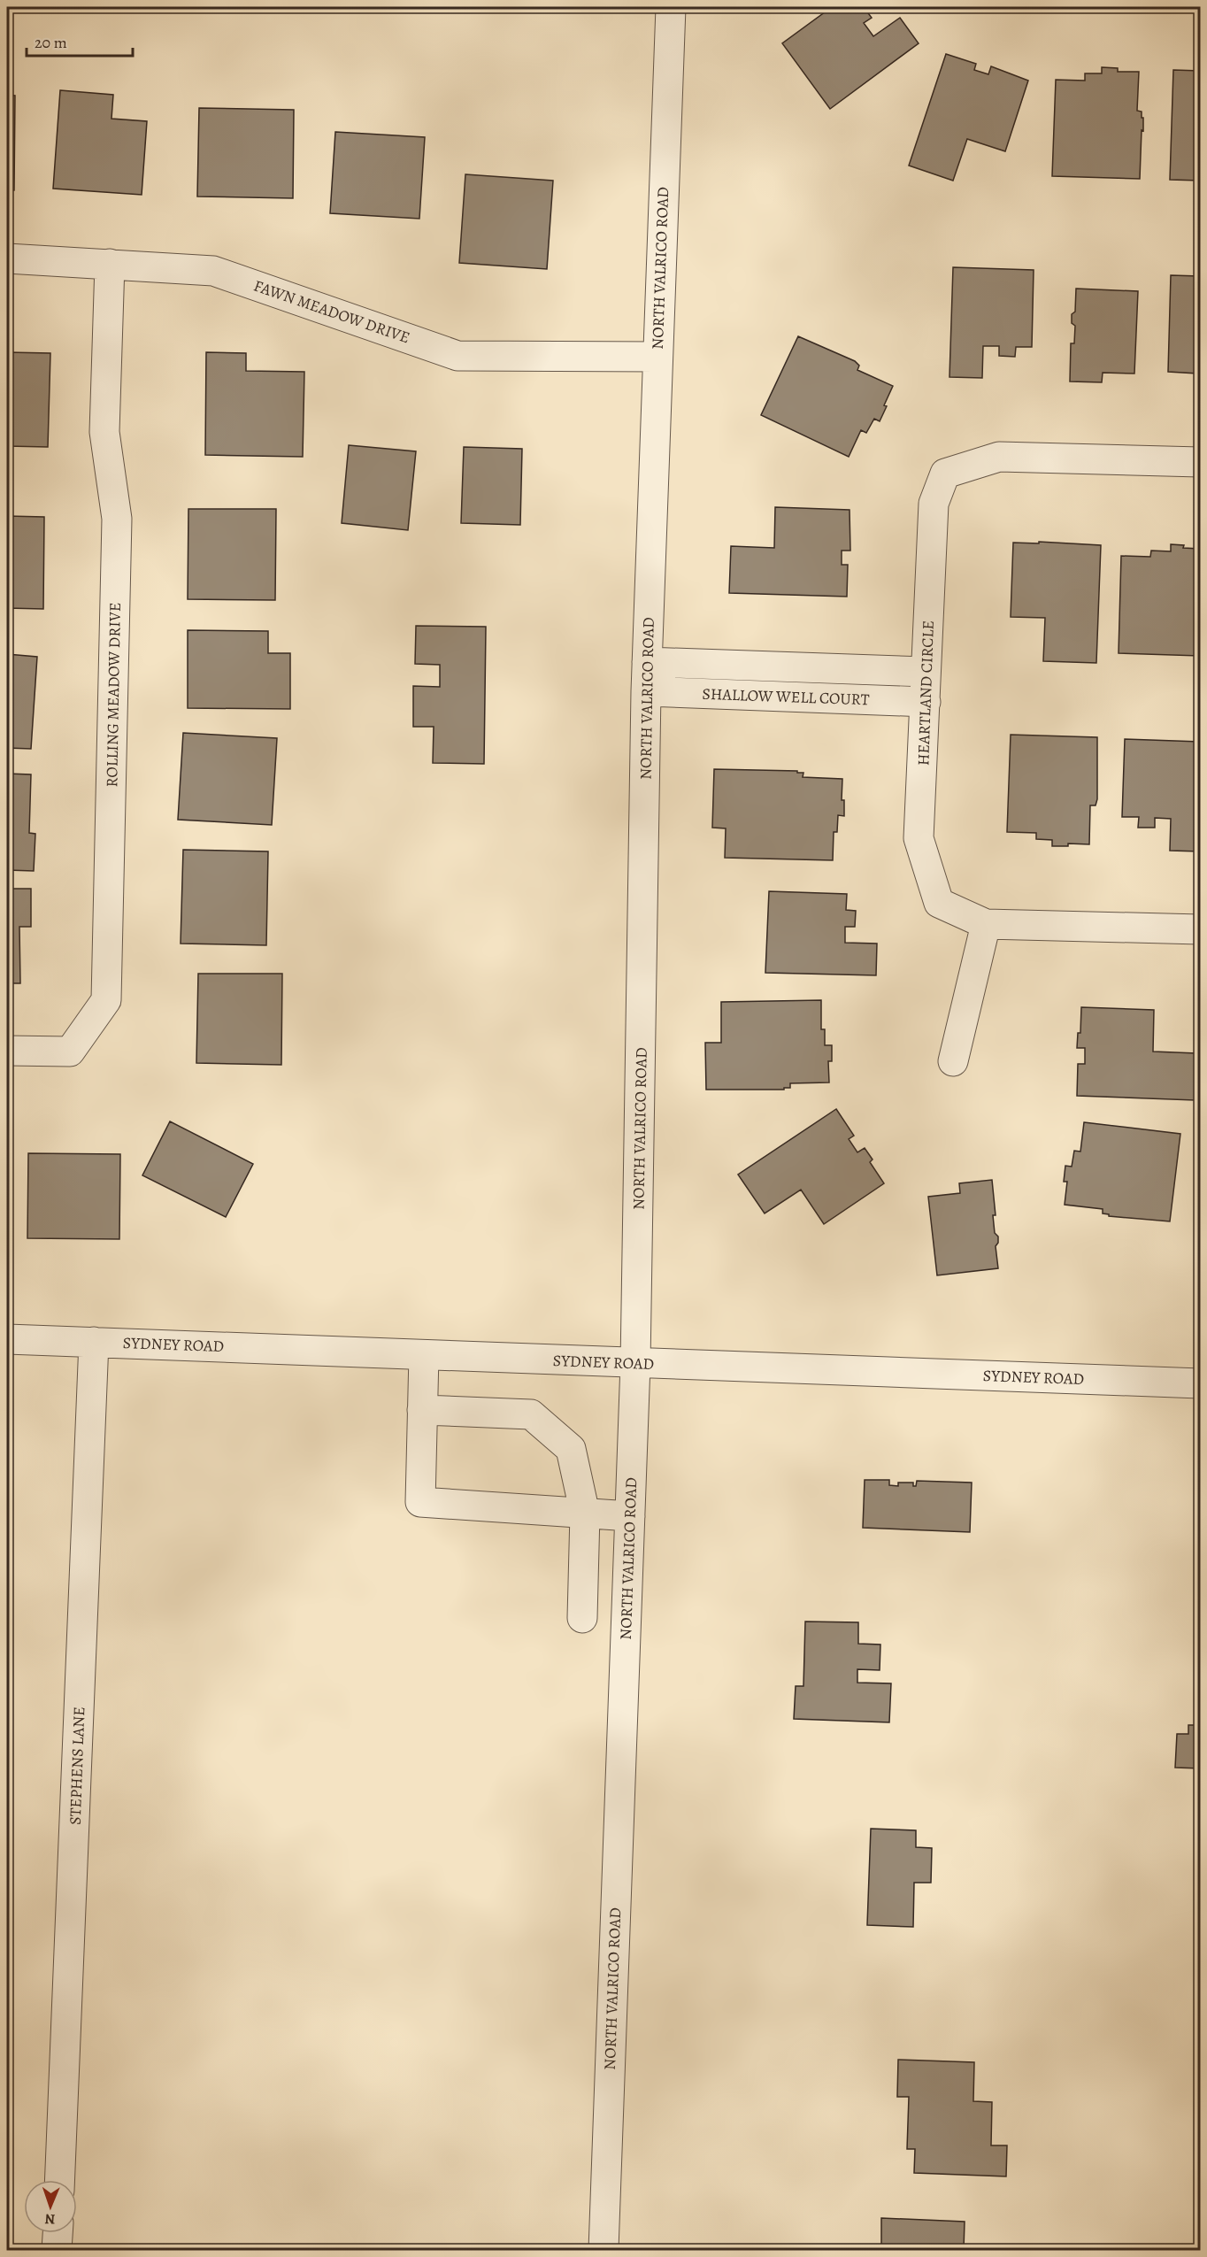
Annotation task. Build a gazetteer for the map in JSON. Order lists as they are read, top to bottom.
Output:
{
  "streets": {
    "street": [
      "NORTH VALRICO ROAD",
      "FAWN MEADOW DRIVE",
      "HEARTLAND CIRCLE",
      "ROLLING MEADOW DRIVE",
      "SHALLOW WELL COURT",
      "SYDNEY ROAD",
      "STEPHENS LANE"
    ]
  },
  "crossings": [
    ["NORTH VALRICO ROAD", "FAWN MEADOW DRIVE"],
    ["NORTH VALRICO ROAD", "SHALLOW WELL COURT"],
    ["NORTH VALRICO ROAD", "SYDNEY ROAD"],
    ["FAWN MEADOW DRIVE", "ROLLING MEADOW DRIVE"],
    ["HEARTLAND CIRCLE", "SHALLOW WELL COURT"],
    ["SYDNEY ROAD", "STEPHENS LANE"]
  ],
  "scale_bar": "20 m",
  "north": "bottom"
}
